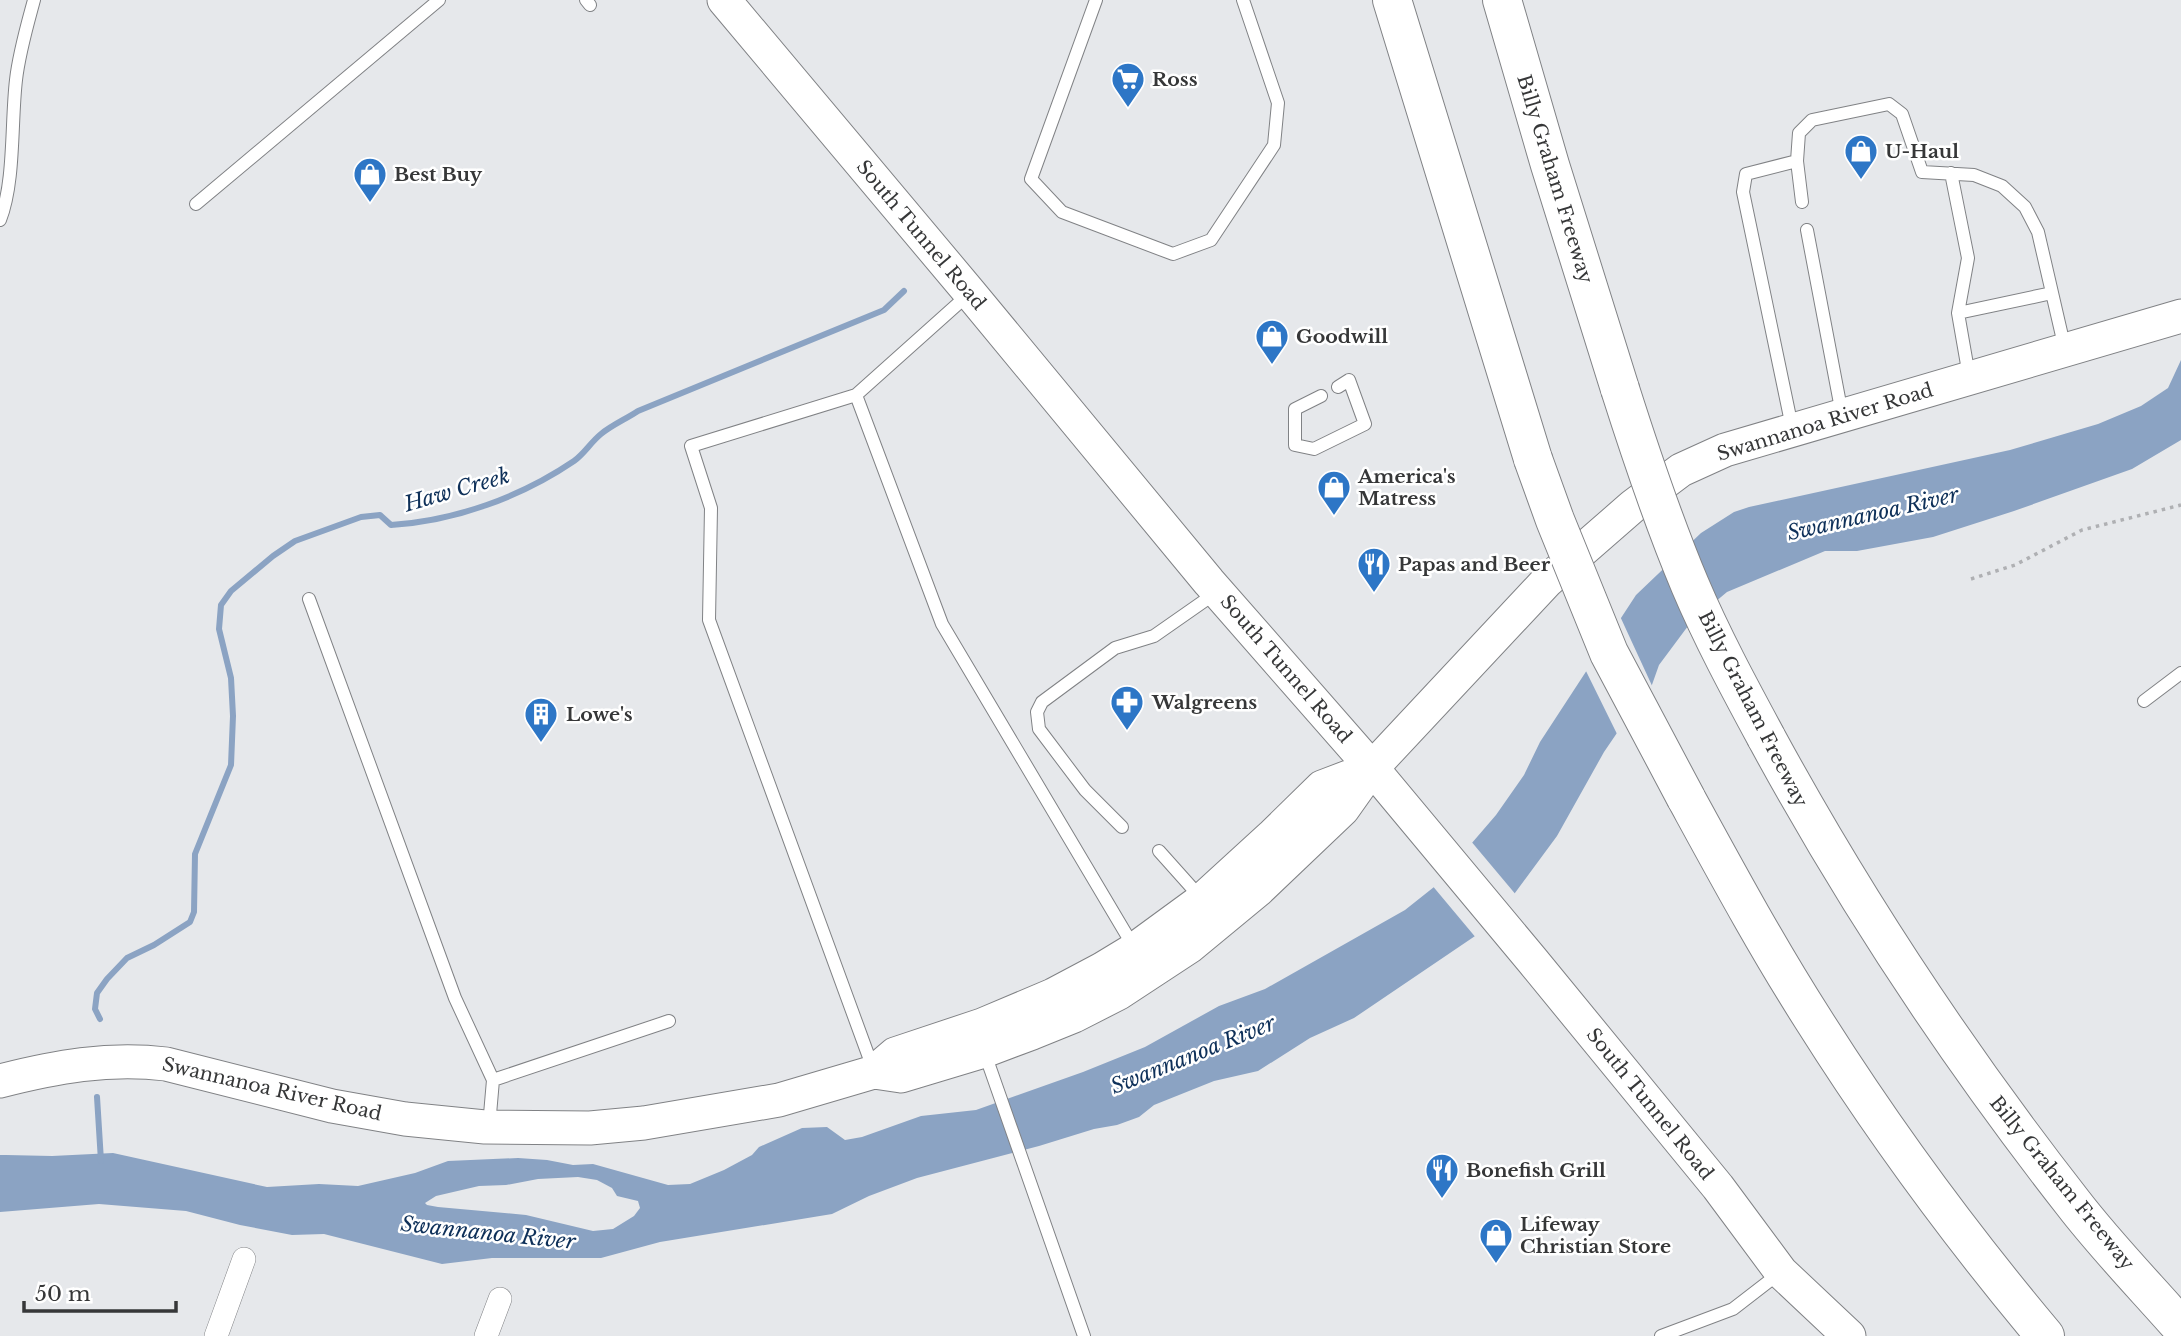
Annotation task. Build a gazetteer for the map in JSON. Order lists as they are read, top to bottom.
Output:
{
  "streets": {
    "highway": ["Billy Graham Freeway"],
    "main road": ["South Tunnel Road", "Swannanoa River Road"]
  },
  "crossings": [
    ["South Tunnel Road", "Swannanoa River Road"]
  ],
  "water": ["Haw Creek", "Swannanoa River"],
  "places": {
    "supermarket": ["Ross"],
    "shop": [
      "U-Haul",
      "Best Buy",
      "Goodwill",
      "America's Matress",
      "Lifeway Christian Store"
    ],
    "restaurant": ["Papas and Beer", "Bonefish Grill"],
    "pharmacy": ["Walgreens"],
    "building": ["Lowe's"]
  },
  "scale_bar": "50 m"
}
